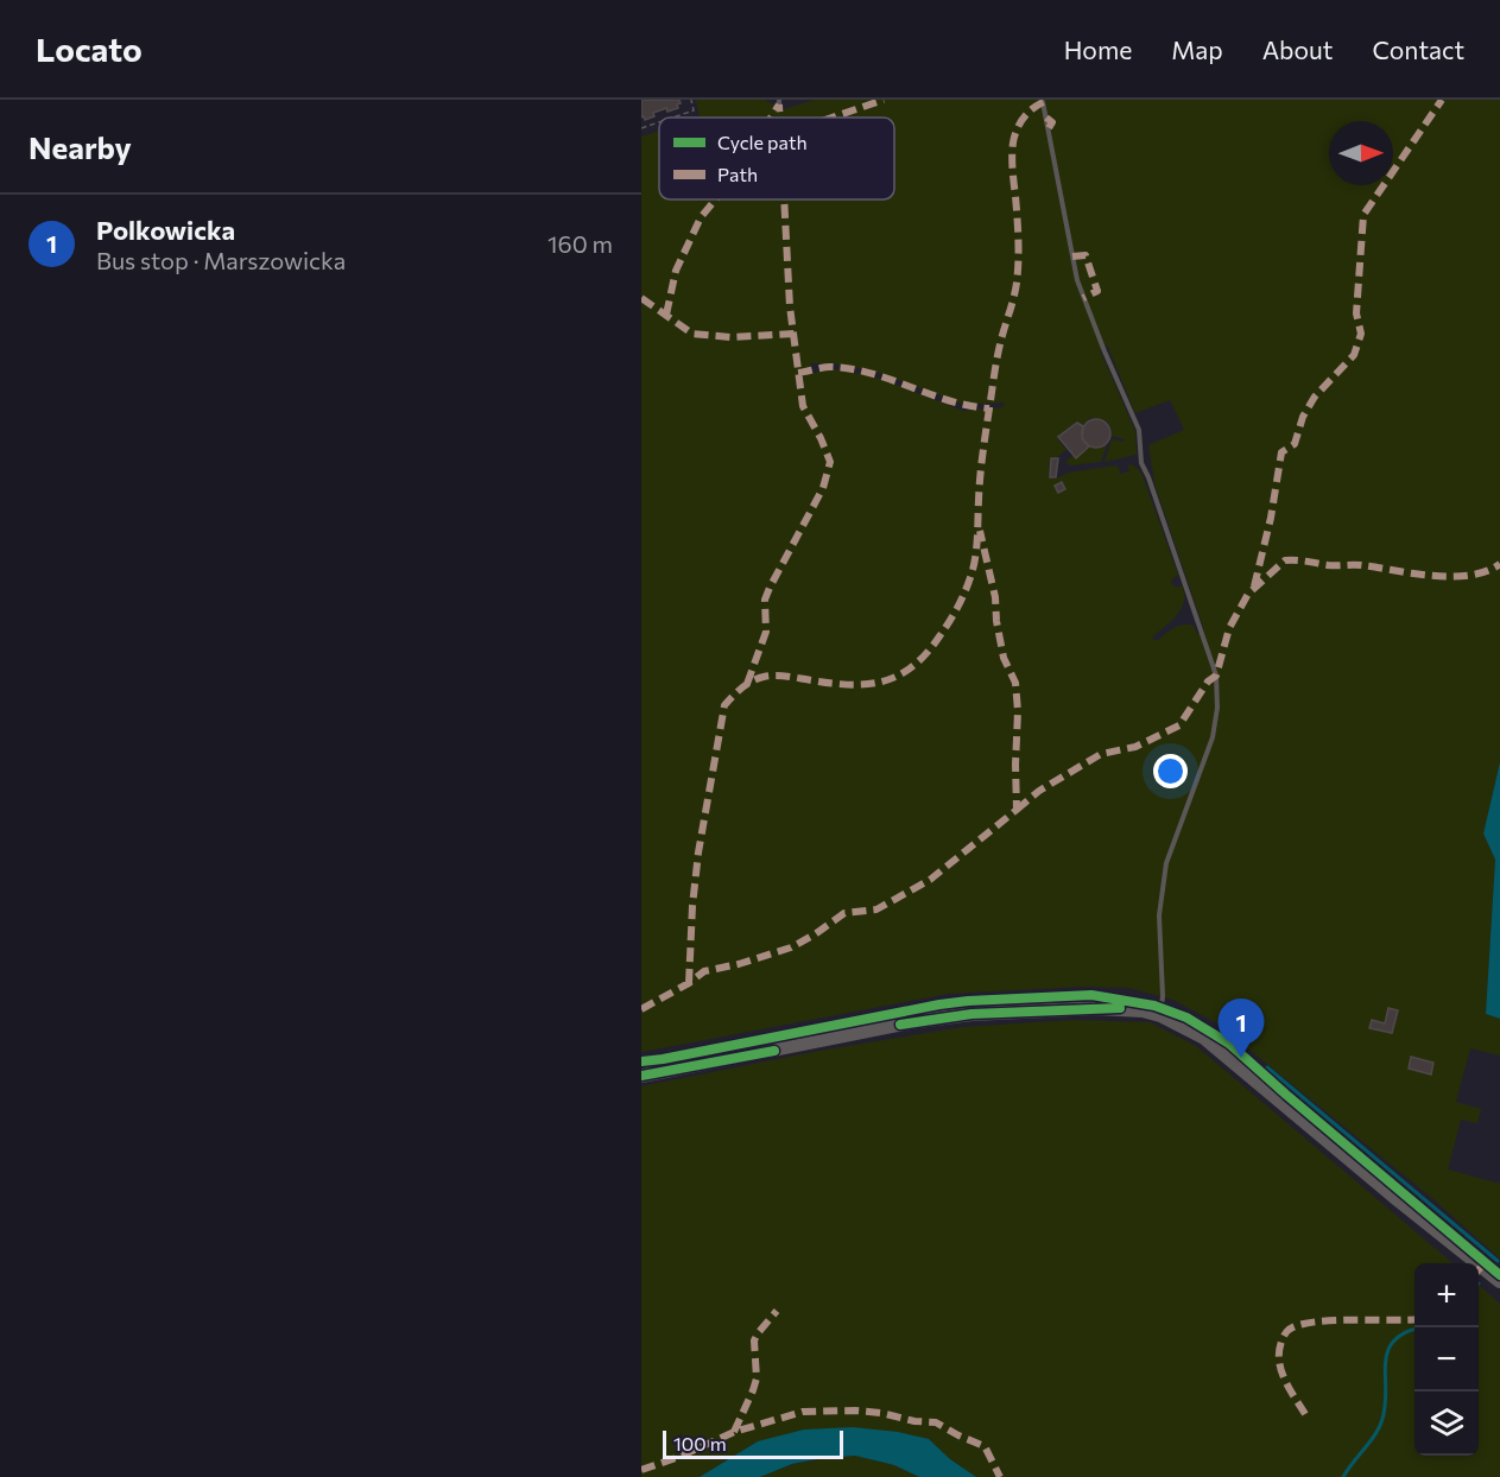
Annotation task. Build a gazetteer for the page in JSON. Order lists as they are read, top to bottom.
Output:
{
  "legend": ["Cycle path", "Path"],
  "scale_bar": "100 m",
  "north": "right",
  "page": {
    "header": "Locato",
    "nav": [
      "Home",
      "Map",
      "About",
      "Contact"
    ],
    "heading": "Nearby",
    "list": [
      {
        "mark": "1",
        "name": "Polkowicka",
        "note": "Bus stop · Marszowicka",
        "value": "160 m"
      }
    ],
    "pins": "1",
    "map_buttons": ["+", "−"],
    "scale": "100 m"
  }
}
